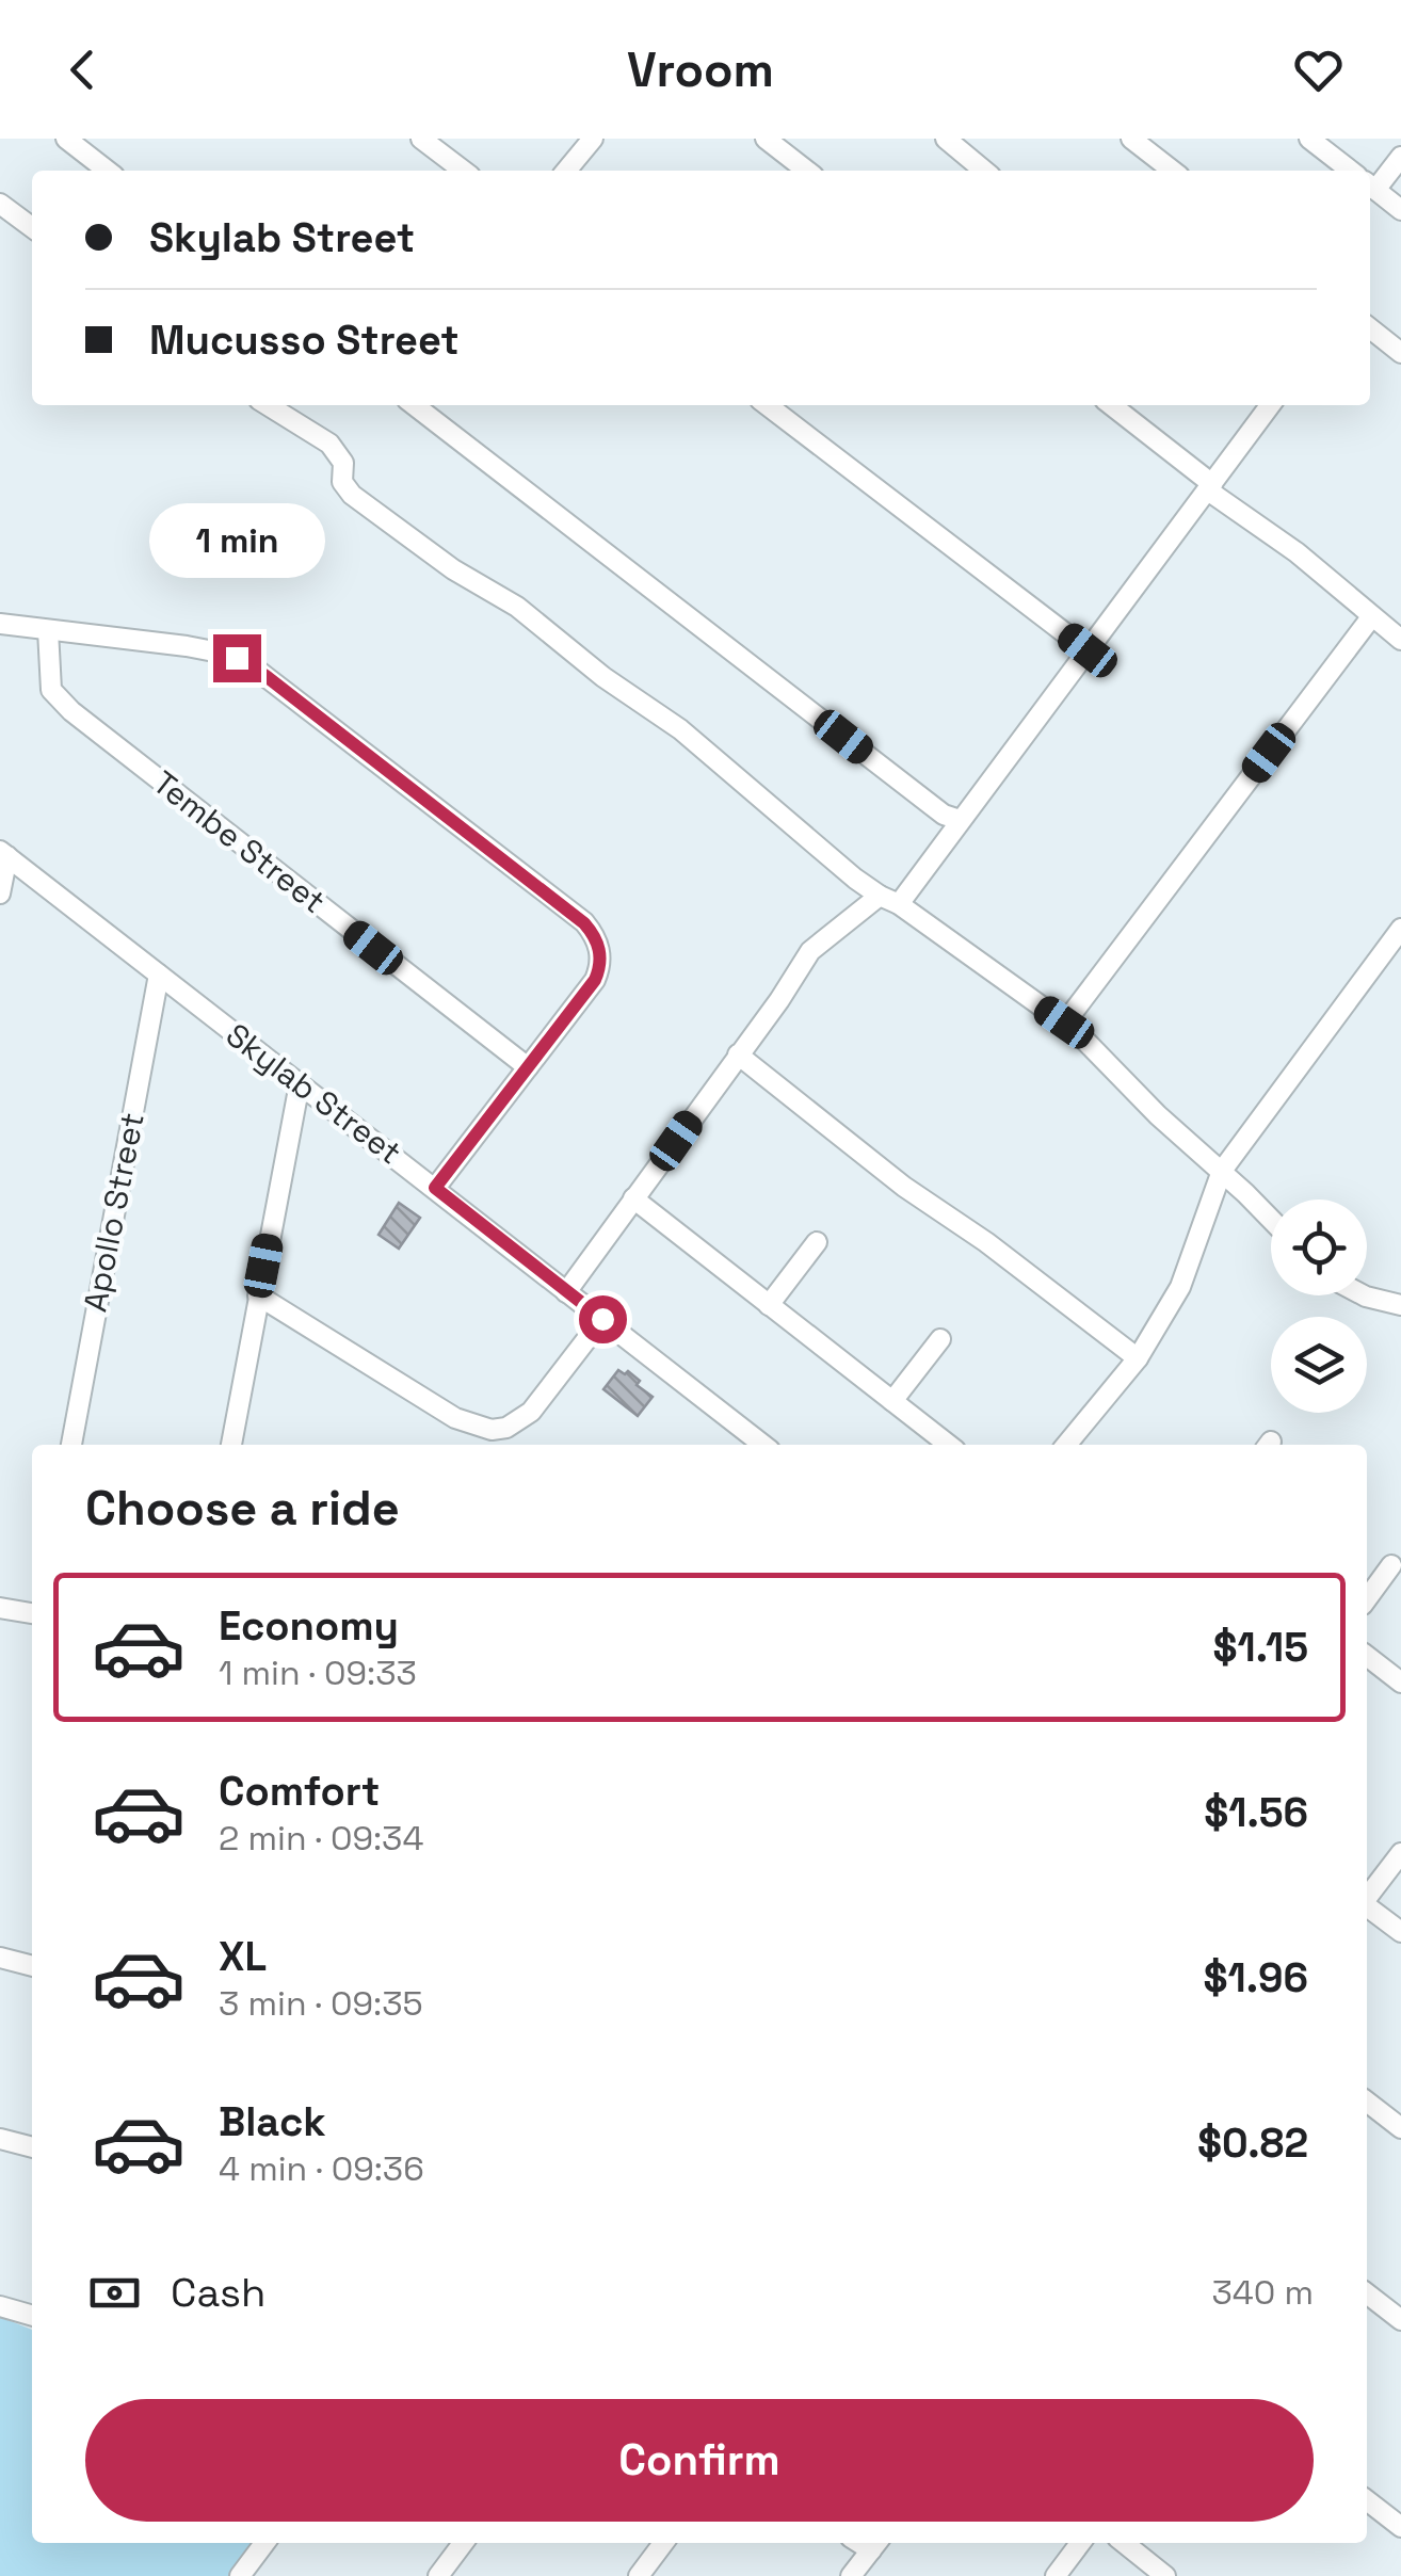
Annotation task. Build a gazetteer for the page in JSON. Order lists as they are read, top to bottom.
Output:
{
  "streets": {
    "street": ["Tembe Street", "Skylab Street", "Apollo Street"]
  },
  "crossings": [
    ["Skylab Street", "Apollo Street"]
  ],
  "page": {
    "header": "Vroom",
    "banner": ["Skylab Street", "Mucusso Street"],
    "bubble": "1 min",
    "heading": "Choose a ride",
    "list": [
      {
        "name": "Economy",
        "note": "1 min · 09:33",
        "value": "$1.15"
      },
      {
        "name": "Comfort",
        "note": "2 min · 09:34",
        "value": "$1.56"
      },
      {
        "name": "XL",
        "note": "3 min · 09:35",
        "value": "$1.96"
      },
      {
        "name": "Black",
        "note": "4 min · 09:36",
        "value": "$0.82"
      }
    ],
    "pay": ["Cash", "340 m"],
    "buttons": "Confirm"
  }
}
